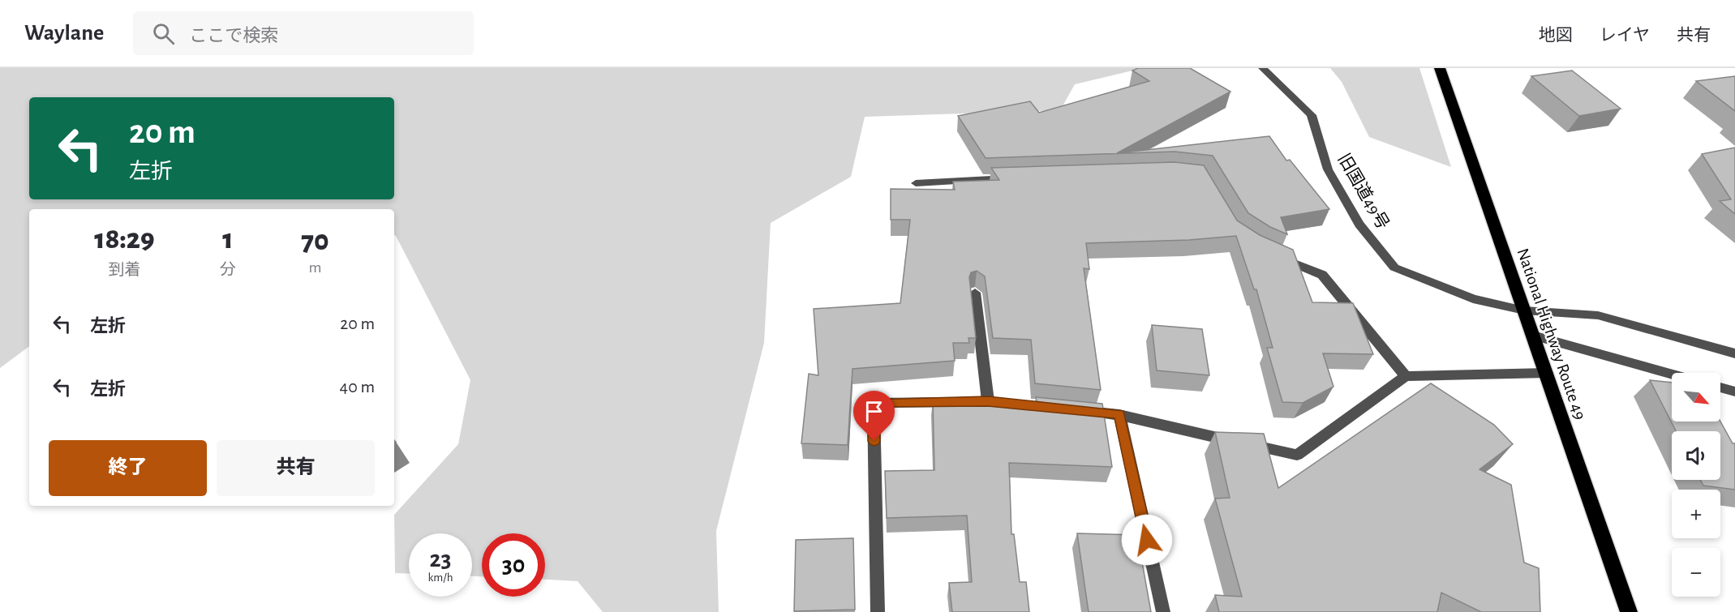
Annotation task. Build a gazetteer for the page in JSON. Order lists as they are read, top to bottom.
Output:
{
  "streets": {
    "highway": ["National Highway Route 49"],
    "street": ["旧国道49号"]
  },
  "crossings": [
    ["旧国道49号", "National Highway Route 49"]
  ],
  "north": "bottom right",
  "page": {
    "header": "Waylane",
    "search": "ここで検索",
    "nav": ["地図", "レイヤ", "共有"],
    "turn": ["20 m", "左折"],
    "eta": [
      "18:29",
      "到着",
      "1",
      "分",
      "70",
      "m"
    ],
    "list": [
      {
        "name": "左折",
        "value": "20 m"
      },
      {
        "name": "左折",
        "value": "40 m"
      }
    ],
    "map_buttons": ["+", "−"],
    "buttons": ["終了", "共有"],
    "speed": "23 km/h",
    "limit": "30"
  }
}
